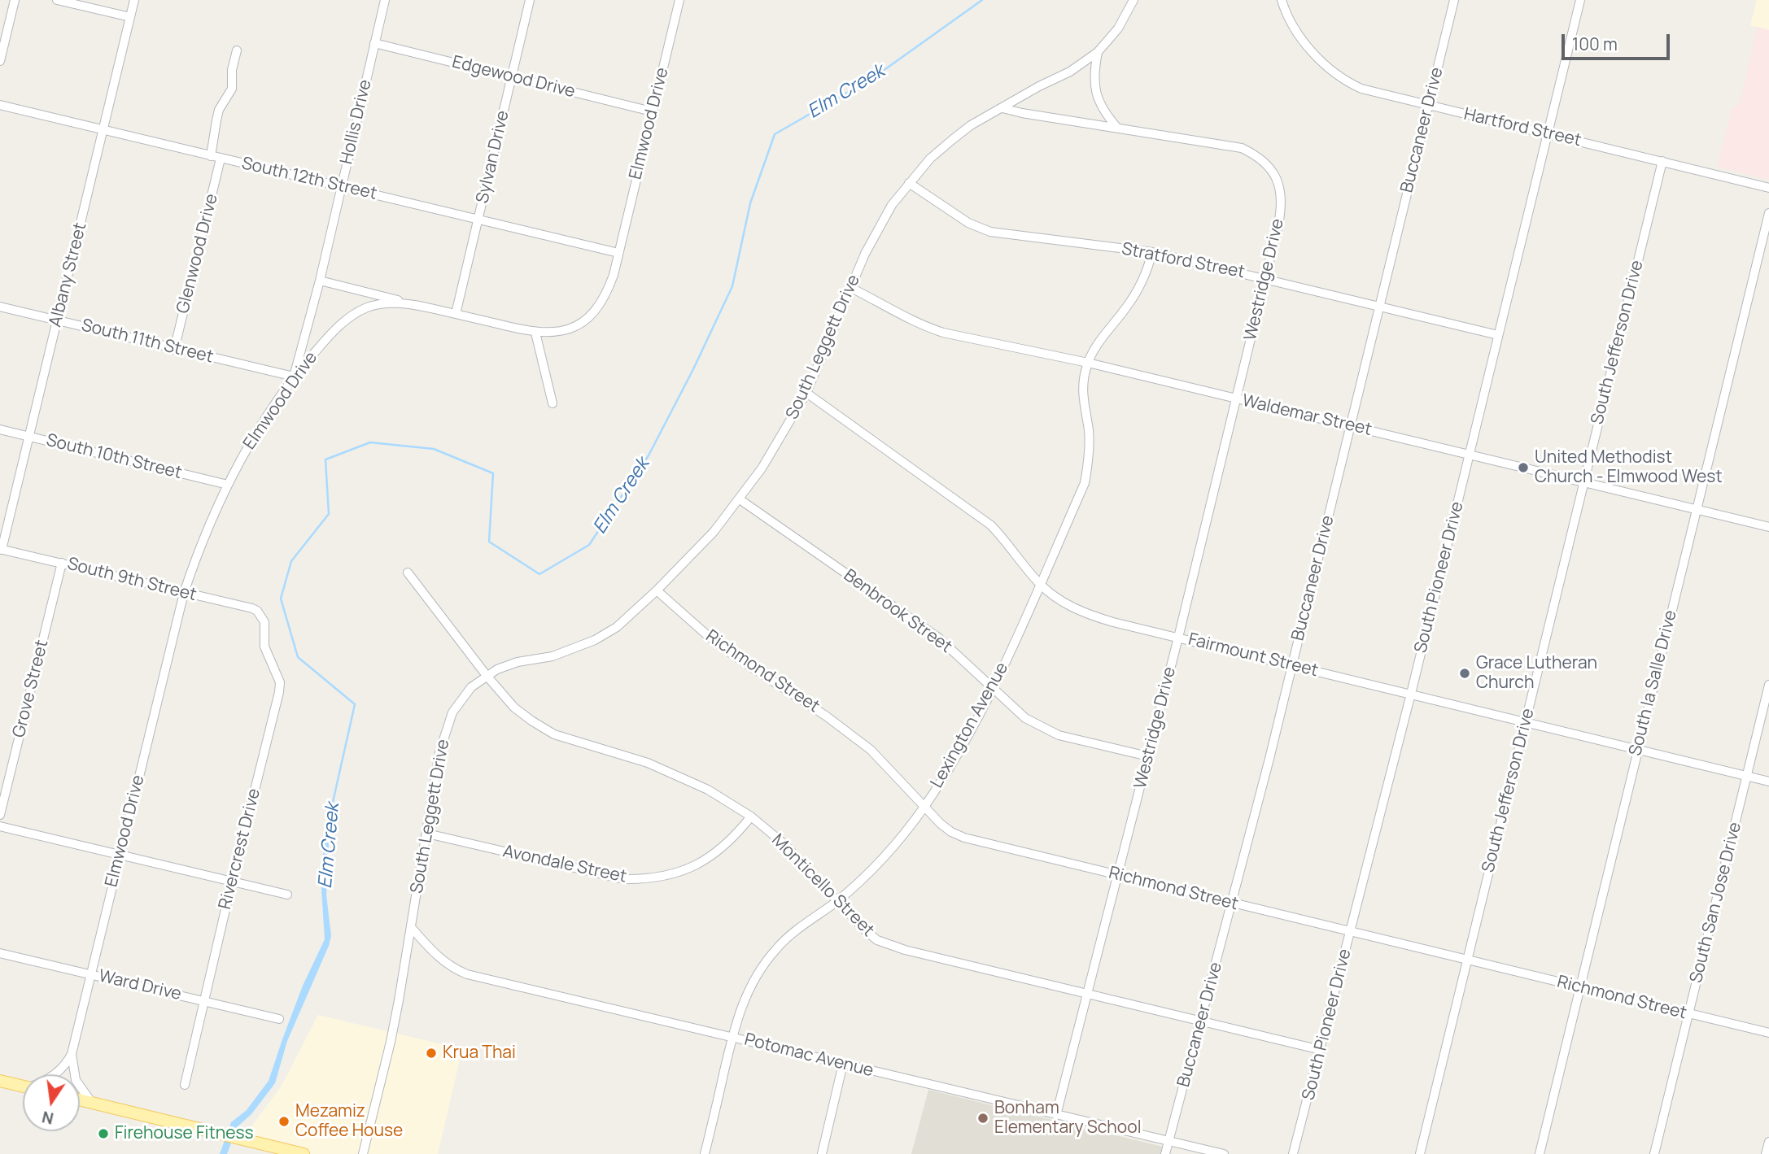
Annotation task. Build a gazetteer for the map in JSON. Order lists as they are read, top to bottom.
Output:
{
  "streets": {
    "street": [
      "Edgewood Drive",
      "Hollis Drive",
      "Elmwood Drive",
      "Hartford Street",
      "Buccaneer Drive",
      "Sylvan Drive",
      "South 12th Street",
      "Glenwood Drive",
      "Stratford Street",
      "Albany Street",
      "Westridge Drive",
      "South 11th Street",
      "South Jefferson Drive",
      "South Leggett Drive",
      "Waldemar Street",
      "South 10th Street",
      "South Pioneer Drive",
      "South 9th Street",
      "Benbrook Street",
      "Fairmount Street",
      "Richmond Street",
      "South la Salle Drive",
      "Grove Street",
      "Lexington Avenue",
      "Rivercrest Drive",
      "Avondale Street",
      "Monticello Street",
      "South San Jose Drive",
      "Ward Drive",
      "Potomac Avenue"
    ]
  },
  "crossings": [
    ["Edgewood Drive", "Hollis Drive"],
    ["Edgewood Drive", "Elmwood Drive"],
    ["Edgewood Drive", "Sylvan Drive"],
    ["Hollis Drive", "Elmwood Drive"],
    ["Hollis Drive", "South 12th Street"],
    ["Hollis Drive", "South 11th Street"],
    ["Elmwood Drive", "Sylvan Drive"],
    ["Elmwood Drive", "South 12th Street"],
    ["Elmwood Drive", "South 11th Street"],
    ["Elmwood Drive", "South 10th Street"],
    ["Elmwood Drive", "South 9th Street"],
    ["Elmwood Drive", "Ward Drive"],
    ["Hartford Street", "Buccaneer Drive"],
    ["Hartford Street", "South Jefferson Drive"],
    ["Hartford Street", "South Pioneer Drive"],
    ["Buccaneer Drive", "Stratford Street"],
    ["Buccaneer Drive", "Waldemar Street"],
    ["Buccaneer Drive", "Fairmount Street"],
    ["Buccaneer Drive", "Richmond Street"],
    ["Buccaneer Drive", "Monticello Street"],
    ["Buccaneer Drive", "Potomac Avenue"],
    ["Sylvan Drive", "South 12th Street"],
    ["South 12th Street", "Glenwood Drive"],
    ["South 12th Street", "Albany Street"],
    ["Glenwood Drive", "South 11th Street"],
    ["Stratford Street", "Westridge Drive"],
    ["Stratford Street", "South Leggett Drive"],
    ["Stratford Street", "South Pioneer Drive"],
    ["Stratford Street", "Lexington Avenue"],
    ["Albany Street", "South 11th Street"],
    ["Albany Street", "South 10th Street"],
    ["Albany Street", "South 9th Street"],
    ["Westridge Drive", "Waldemar Street"],
    ["Westridge Drive", "Benbrook Street"],
    ["Westridge Drive", "Fairmount Street"],
    ["Westridge Drive", "Richmond Street"],
    ["Westridge Drive", "Monticello Street"],
    ["Westridge Drive", "Potomac Avenue"],
    ["South Jefferson Drive", "Waldemar Street"],
    ["South Jefferson Drive", "Fairmount Street"],
    ["South Jefferson Drive", "Richmond Street"],
    ["South Leggett Drive", "Waldemar Street"],
    ["South Leggett Drive", "Benbrook Street"],
    ["South Leggett Drive", "Fairmount Street"],
    ["South Leggett Drive", "Richmond Street"],
    ["South Leggett Drive", "Avondale Street"],
    ["South Leggett Drive", "Monticello Street"],
    ["South Leggett Drive", "Potomac Avenue"],
    ["Waldemar Street", "South Pioneer Drive"],
    ["Waldemar Street", "South la Salle Drive"],
    ["Waldemar Street", "Lexington Avenue"],
    ["South Pioneer Drive", "Fairmount Street"],
    ["South Pioneer Drive", "Richmond Street"],
    ["South Pioneer Drive", "Monticello Street"],
    ["South 9th Street", "Grove Street"],
    ["South 9th Street", "Rivercrest Drive"],
    ["Benbrook Street", "Lexington Avenue"],
    ["Fairmount Street", "South la Salle Drive"],
    ["Fairmount Street", "Lexington Avenue"],
    ["Fairmount Street", "South San Jose Drive"],
    ["Richmond Street", "South la Salle Drive"],
    ["Richmond Street", "Lexington Avenue"],
    ["Richmond Street", "South San Jose Drive"],
    ["Lexington Avenue", "Monticello Street"],
    ["Lexington Avenue", "Potomac Avenue"],
    ["Rivercrest Drive", "Ward Drive"],
    ["Avondale Street", "Monticello Street"]
  ],
  "water": ["Elm Creek"],
  "places": [
    "United Methodist Church - Elmwood West",
    "Grace Lutheran Church",
    "Krua Thai",
    "Bonham Elementary School",
    "Mezamiz Coffee House",
    "Firehouse Fitness"
  ],
  "scale_bar": "100 m",
  "north": "bottom"
}
